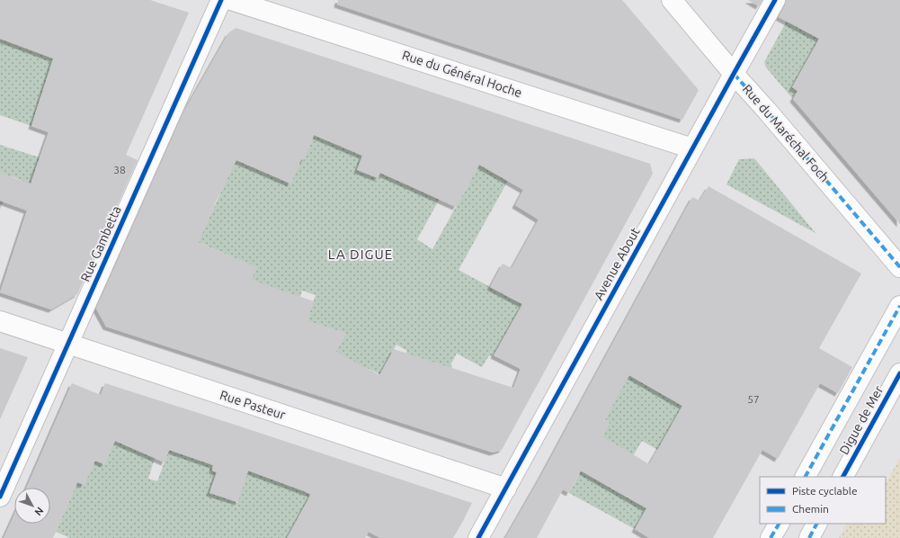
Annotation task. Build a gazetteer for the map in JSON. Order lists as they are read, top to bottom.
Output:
{
  "streets": {
    "street": [
      "Rue du Général Hoche",
      "Rue du Maréchal Foch",
      "Rue Gambetta",
      "Avenue About",
      "Rue Pasteur",
      "Digue de Mer"
    ]
  },
  "crossings": [
    ["Rue du Général Hoche", "Avenue About"],
    ["Rue du Maréchal Foch", "Avenue About"],
    ["Rue Gambetta", "Rue Pasteur"],
    ["Avenue About", "Rue Pasteur"]
  ],
  "districts": ["LA DIGUE"],
  "house_numbers": ["38", "57"],
  "legend": ["Piste cyclable", "Chemin"],
  "north": "bottom right"
}
